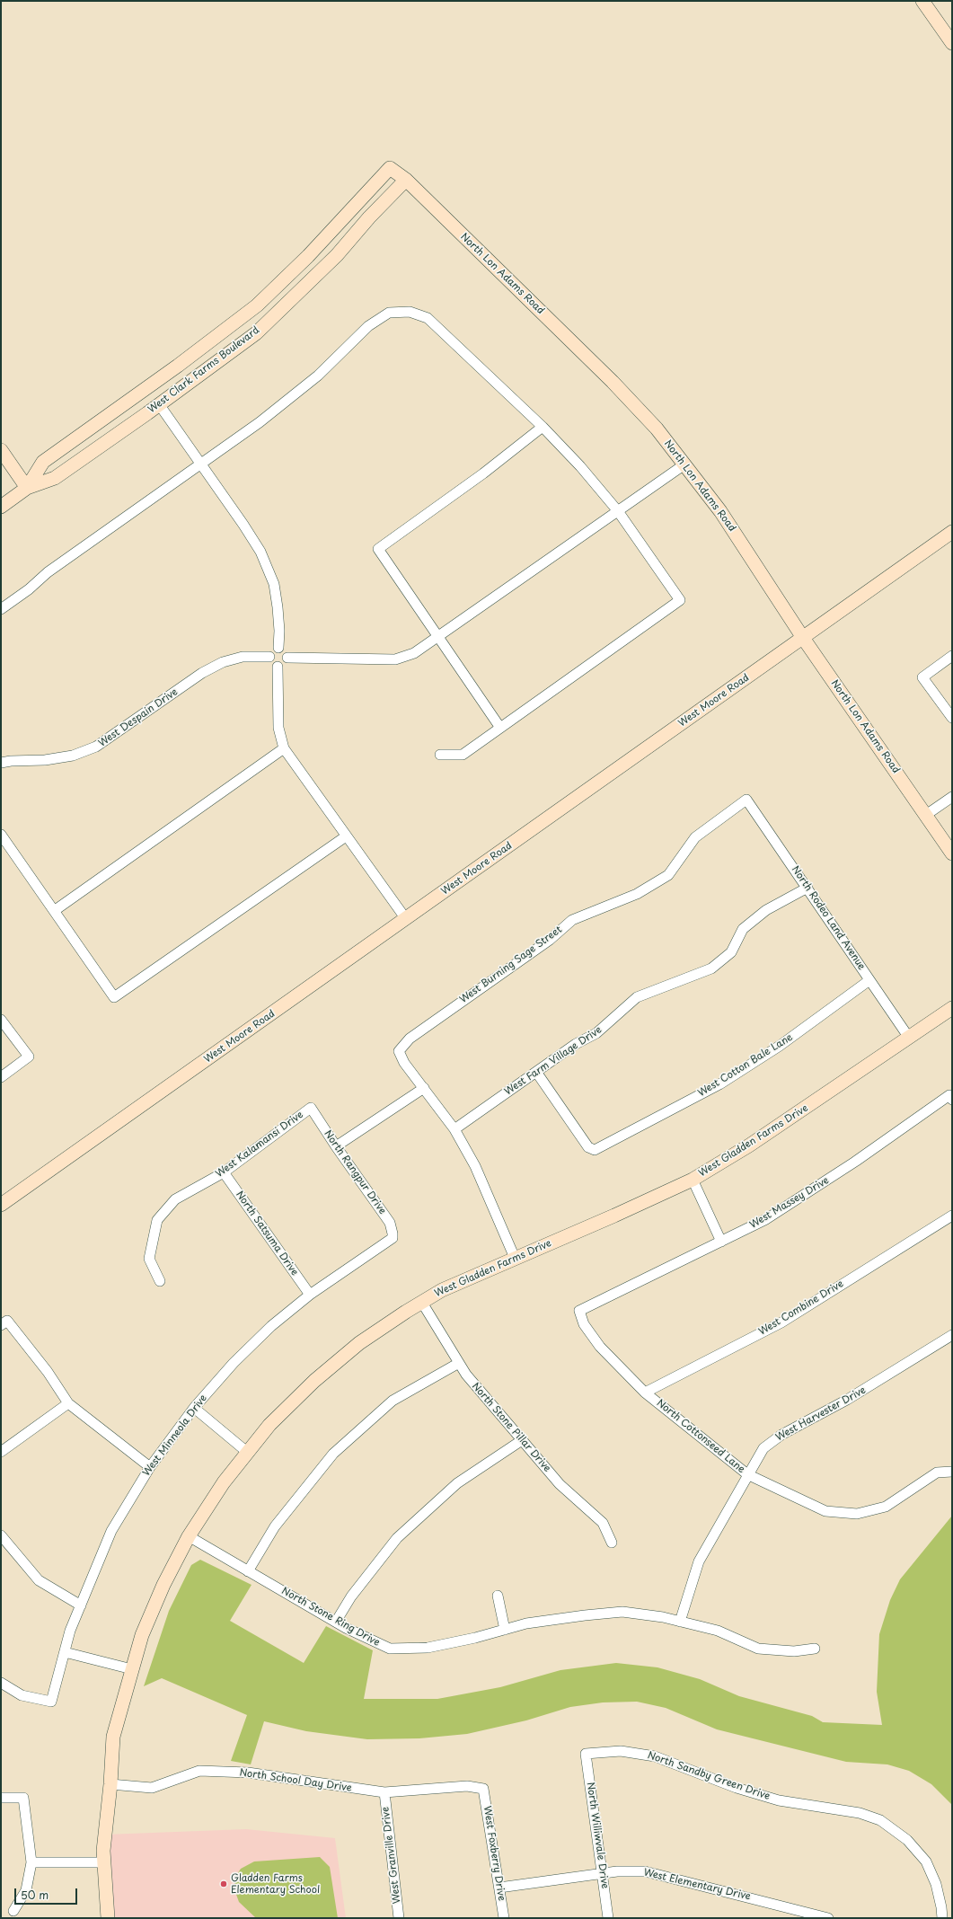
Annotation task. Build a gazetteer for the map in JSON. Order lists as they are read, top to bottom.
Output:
{
  "streets": {
    "street": [
      "North Lon Adams Road",
      "West Clark Farms Boulevard",
      "West Moore Road",
      "West Despain Drive",
      "North Rodeo Land Avenue",
      "West Burning Sage Street",
      "West Farm Village Drive",
      "West Cotton Bale Lane",
      "West Gladden Farms Drive",
      "West Kalamansi Drive",
      "North Rangpur Drive",
      "West Massey Drive",
      "North Satsuma Drive",
      "West Combine Drive",
      "West Harvester Drive",
      "North Stone Pillar Drive",
      "West Minneola Drive",
      "North Cottonseed Lane",
      "North Stone Ring Drive",
      "North Sandby Green Drive",
      "North School Day Drive",
      "North Williwvale Drive",
      "West Foxberry Drive",
      "West Granville Drive",
      "West Elementary Drive"
    ]
  },
  "crossings": [
    ["North Lon Adams Road", "West Clark Farms Boulevard"],
    ["North Lon Adams Road", "West Moore Road"],
    ["North Rodeo Land Avenue", "West Burning Sage Street"],
    ["North Rodeo Land Avenue", "West Farm Village Drive"],
    ["North Rodeo Land Avenue", "West Cotton Bale Lane"],
    ["North Rodeo Land Avenue", "West Gladden Farms Drive"],
    ["West Farm Village Drive", "West Cotton Bale Lane"],
    ["West Gladden Farms Drive", "North Stone Pillar Drive"],
    ["West Gladden Farms Drive", "North Stone Ring Drive"],
    ["West Gladden Farms Drive", "North School Day Drive"],
    ["West Kalamansi Drive", "North Rangpur Drive"],
    ["West Kalamansi Drive", "North Satsuma Drive"],
    ["North Rangpur Drive", "West Minneola Drive"],
    ["West Massey Drive", "North Cottonseed Lane"],
    ["North Satsuma Drive", "West Minneola Drive"],
    ["West Combine Drive", "North Cottonseed Lane"],
    ["West Harvester Drive", "North Cottonseed Lane"],
    ["West Harvester Drive", "North Stone Ring Drive"],
    ["North Sandby Green Drive", "North Williwvale Drive"],
    ["North School Day Drive", "West Foxberry Drive"],
    ["North School Day Drive", "West Granville Drive"],
    ["North Williwvale Drive", "West Elementary Drive"],
    ["West Foxberry Drive", "West Elementary Drive"]
  ],
  "places": ["Gladden Farms Elementary School"],
  "scale_bar": "50 m"
}
